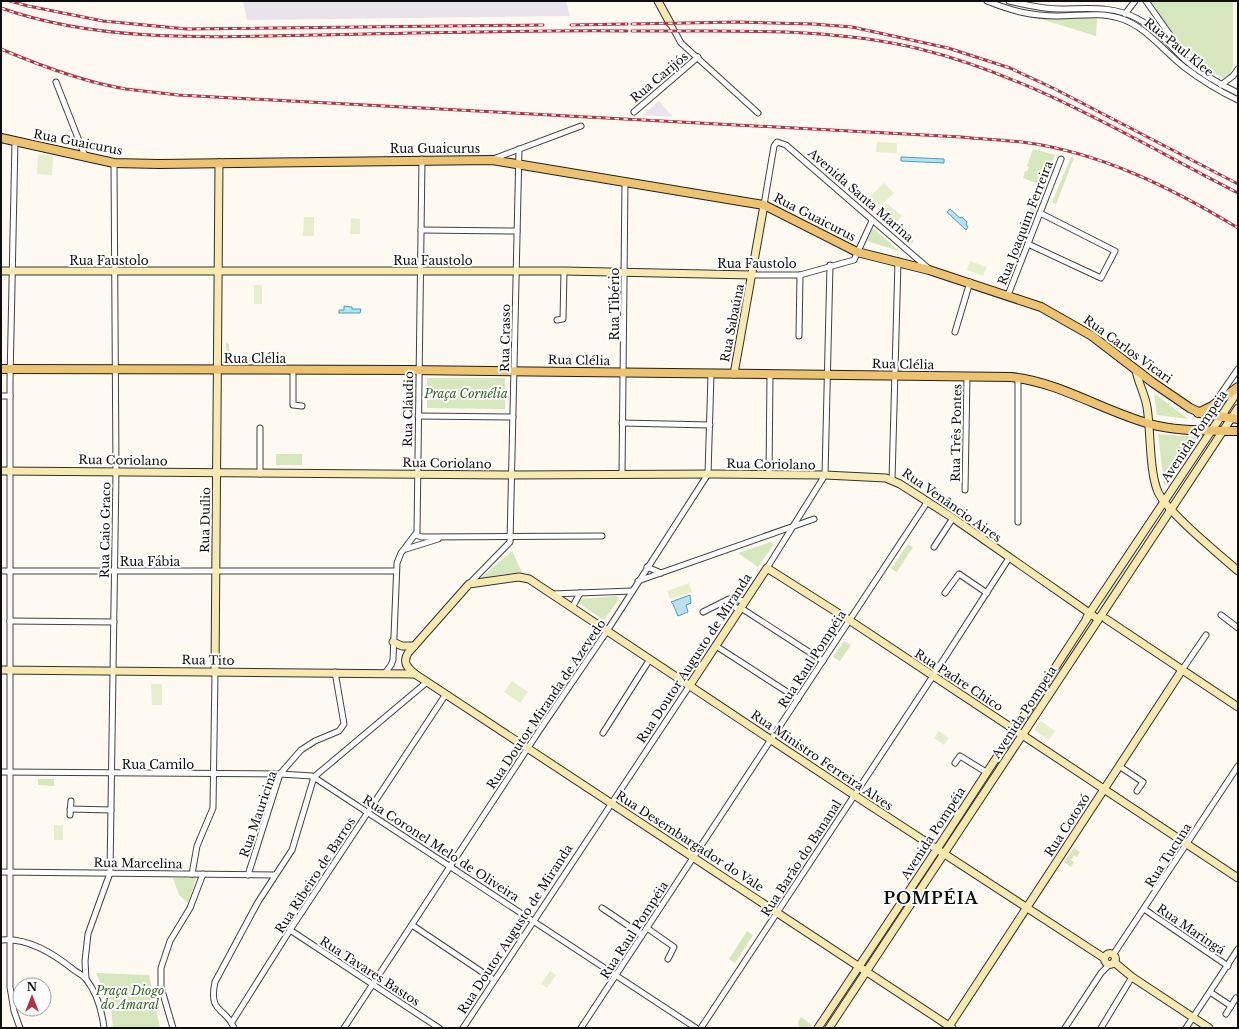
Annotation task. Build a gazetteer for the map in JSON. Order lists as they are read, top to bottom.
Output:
{
  "streets": {
    "main road": ["Rua Guaicurus", "Rua Carlos Vicari", "Rua Clélia"],
    "street": [
      "Rua Paul Klee",
      "Rua Carijós",
      "Avenida Santa Marina",
      "Rua Joaquim Ferreira",
      "Rua Faustolo",
      "Rua Tibério",
      "Rua Sabaúna",
      "Rua Crasso",
      "Rua Cláudio",
      "Rua Três Pontes",
      "Avenida Pompeia",
      "Rua Coriolano",
      "Rua Venâncio Aires",
      "Rua Duílio",
      "Rua Caio Graco",
      "Rua Fábia",
      "Rua Doutor Augusto de Miranda",
      "Rua Raul Pompéia",
      "Rua Tito",
      "Rua Padre Chico",
      "Rua Doutor Miranda de Azevedo",
      "Rua Ministro Ferreira Alves",
      "Rua Camilo",
      "Rua Mauricina",
      "Rua Cotoxó",
      "Avenida Pompéia",
      "Rua Desembargador do Vale",
      "Rua Coronel Melo de Oliveira",
      "Rua Tucuna",
      "Rua Barão do Bananal",
      "Rua Marcelina",
      "Rua Ribeiro de Barros",
      "Rua Maringá",
      "Rua Tavares Bastos"
    ]
  },
  "crossings": [
    ["Rua Guaicurus", "Avenida Santa Marina"],
    ["Rua Guaicurus", "Rua Faustolo"],
    ["Rua Guaicurus", "Rua Tibério"],
    ["Rua Guaicurus", "Rua Sabaúna"],
    ["Rua Guaicurus", "Rua Crasso"],
    ["Rua Guaicurus", "Rua Carlos Vicari"],
    ["Rua Guaicurus", "Rua Cláudio"],
    ["Rua Guaicurus", "Rua Venâncio Aires"],
    ["Rua Guaicurus", "Rua Duílio"],
    ["Rua Guaicurus", "Rua Caio Graco"],
    ["Avenida Santa Marina", "Rua Sabaúna"],
    ["Avenida Santa Marina", "Rua Carlos Vicari"],
    ["Rua Joaquim Ferreira", "Rua Carlos Vicari"],
    ["Rua Faustolo", "Rua Tibério"],
    ["Rua Faustolo", "Rua Sabaúna"],
    ["Rua Faustolo", "Rua Crasso"],
    ["Rua Faustolo", "Rua Cláudio"],
    ["Rua Faustolo", "Rua Duílio"],
    ["Rua Faustolo", "Rua Caio Graco"],
    ["Rua Faustolo", "Rua Doutor Augusto de Miranda"],
    ["Rua Tibério", "Rua Clélia"],
    ["Rua Tibério", "Rua Coriolano"],
    ["Rua Sabaúna", "Rua Clélia"],
    ["Rua Crasso", "Rua Clélia"],
    ["Rua Crasso", "Rua Coriolano"],
    ["Rua Carlos Vicari", "Avenida Pompeia"],
    ["Rua Carlos Vicari", "Rua Venâncio Aires"],
    ["Rua Clélia", "Rua Cláudio"],
    ["Rua Clélia", "Rua Três Pontes"],
    ["Rua Clélia", "Avenida Pompeia"],
    ["Rua Clélia", "Rua Venâncio Aires"],
    ["Rua Clélia", "Rua Duílio"],
    ["Rua Clélia", "Rua Caio Graco"],
    ["Rua Clélia", "Rua Doutor Augusto de Miranda"],
    ["Rua Cláudio", "Rua Coriolano"],
    ["Rua Cláudio", "Rua Fábia"],
    ["Rua Cláudio", "Rua Tito"],
    ["Avenida Pompeia", "Rua Venâncio Aires"],
    ["Avenida Pompeia", "Rua Padre Chico"],
    ["Avenida Pompeia", "Rua Ministro Ferreira Alves"],
    ["Avenida Pompeia", "Avenida Pompéia"],
    ["Avenida Pompeia", "Rua Desembargador do Vale"],
    ["Rua Coriolano", "Rua Venâncio Aires"],
    ["Rua Coriolano", "Rua Duílio"],
    ["Rua Coriolano", "Rua Caio Graco"],
    ["Rua Coriolano", "Rua Doutor Augusto de Miranda"],
    ["Rua Coriolano", "Rua Doutor Miranda de Azevedo"],
    ["Rua Venâncio Aires", "Rua Raul Pompéia"],
    ["Rua Venâncio Aires", "Rua Cotoxó"],
    ["Rua Venâncio Aires", "Rua Barão do Bananal"],
    ["Rua Duílio", "Rua Fábia"],
    ["Rua Duílio", "Rua Tito"],
    ["Rua Duílio", "Rua Camilo"],
    ["Rua Duílio", "Rua Marcelina"],
    ["Rua Caio Graco", "Rua Fábia"],
    ["Rua Caio Graco", "Rua Tito"],
    ["Rua Caio Graco", "Rua Camilo"],
    ["Rua Caio Graco", "Rua Marcelina"],
    ["Rua Doutor Augusto de Miranda", "Rua Padre Chico"],
    ["Rua Doutor Augusto de Miranda", "Rua Ministro Ferreira Alves"],
    ["Rua Doutor Augusto de Miranda", "Rua Desembargador do Vale"],
    ["Rua Doutor Augusto de Miranda", "Rua Coronel Melo de Oliveira"],
    ["Rua Raul Pompéia", "Rua Padre Chico"],
    ["Rua Raul Pompéia", "Rua Ministro Ferreira Alves"],
    ["Rua Raul Pompéia", "Rua Desembargador do Vale"],
    ["Rua Raul Pompéia", "Rua Coronel Melo de Oliveira"],
    ["Rua Tito", "Rua Mauricina"],
    ["Rua Tito", "Rua Desembargador do Vale"],
    ["Rua Padre Chico", "Rua Cotoxó"],
    ["Rua Padre Chico", "Avenida Pompéia"],
    ["Rua Padre Chico", "Rua Tucuna"],
    ["Rua Padre Chico", "Rua Barão do Bananal"],
    ["Rua Doutor Miranda de Azevedo", "Rua Ministro Ferreira Alves"],
    ["Rua Doutor Miranda de Azevedo", "Rua Desembargador do Vale"],
    ["Rua Doutor Miranda de Azevedo", "Rua Coronel Melo de Oliveira"],
    ["Rua Doutor Miranda de Azevedo", "Rua Tavares Bastos"],
    ["Rua Ministro Ferreira Alves", "Rua Cotoxó"],
    ["Rua Ministro Ferreira Alves", "Avenida Pompéia"],
    ["Rua Ministro Ferreira Alves", "Rua Tucuna"],
    ["Rua Ministro Ferreira Alves", "Rua Barão do Bananal"],
    ["Rua Camilo", "Rua Mauricina"],
    ["Rua Camilo", "Rua Coronel Melo de Oliveira"],
    ["Rua Mauricina", "Rua Marcelina"],
    ["Rua Cotoxó", "Rua Desembargador do Vale"],
    ["Avenida Pompéia", "Rua Desembargador do Vale"],
    ["Rua Desembargador do Vale", "Rua Barão do Bananal"],
    ["Rua Desembargador do Vale", "Rua Ribeiro de Barros"],
    ["Rua Coronel Melo de Oliveira", "Rua Ribeiro de Barros"],
    ["Rua Tucuna", "Rua Maringá"],
    ["Rua Ribeiro de Barros", "Rua Tavares Bastos"]
  ],
  "districts": ["POMPÉIA"],
  "parks": ["Praça Cornélia", "Praça Diogo do Amaral"],
  "north": "top"
}
